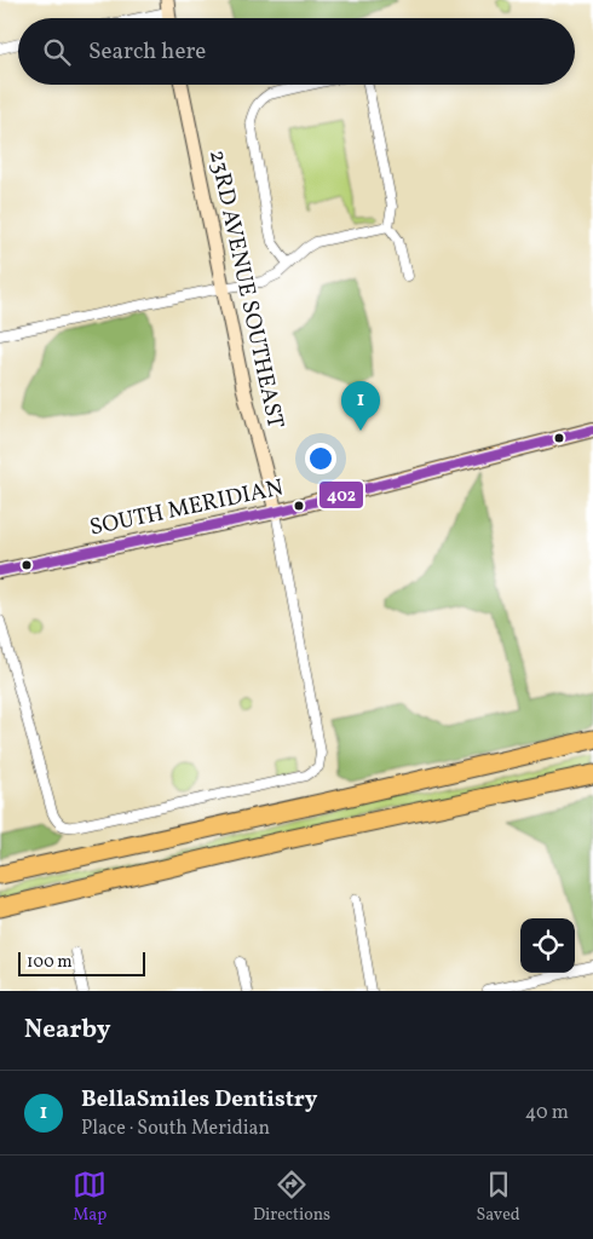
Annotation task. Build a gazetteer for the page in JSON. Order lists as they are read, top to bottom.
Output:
{
  "streets": {
    "main road": ["SOUTH MERIDIAN"],
    "street": ["23RD AVENUE SOUTHEAST"]
  },
  "crossings": [
    ["23RD AVENUE SOUTHEAST", "SOUTH MERIDIAN"]
  ],
  "lines": ["transit line 402"],
  "scale_bar": "100 m",
  "page": {
    "search": "Search here",
    "pins": "1",
    "scale": "100 m",
    "heading": "Nearby",
    "list": [
      {
        "mark": "1",
        "name": "BellaSmiles Dentistry",
        "note": "Place · South Meridian",
        "value": "40 m"
      }
    ],
    "nav": ["Map", "Directions", "Saved"]
  }
}
